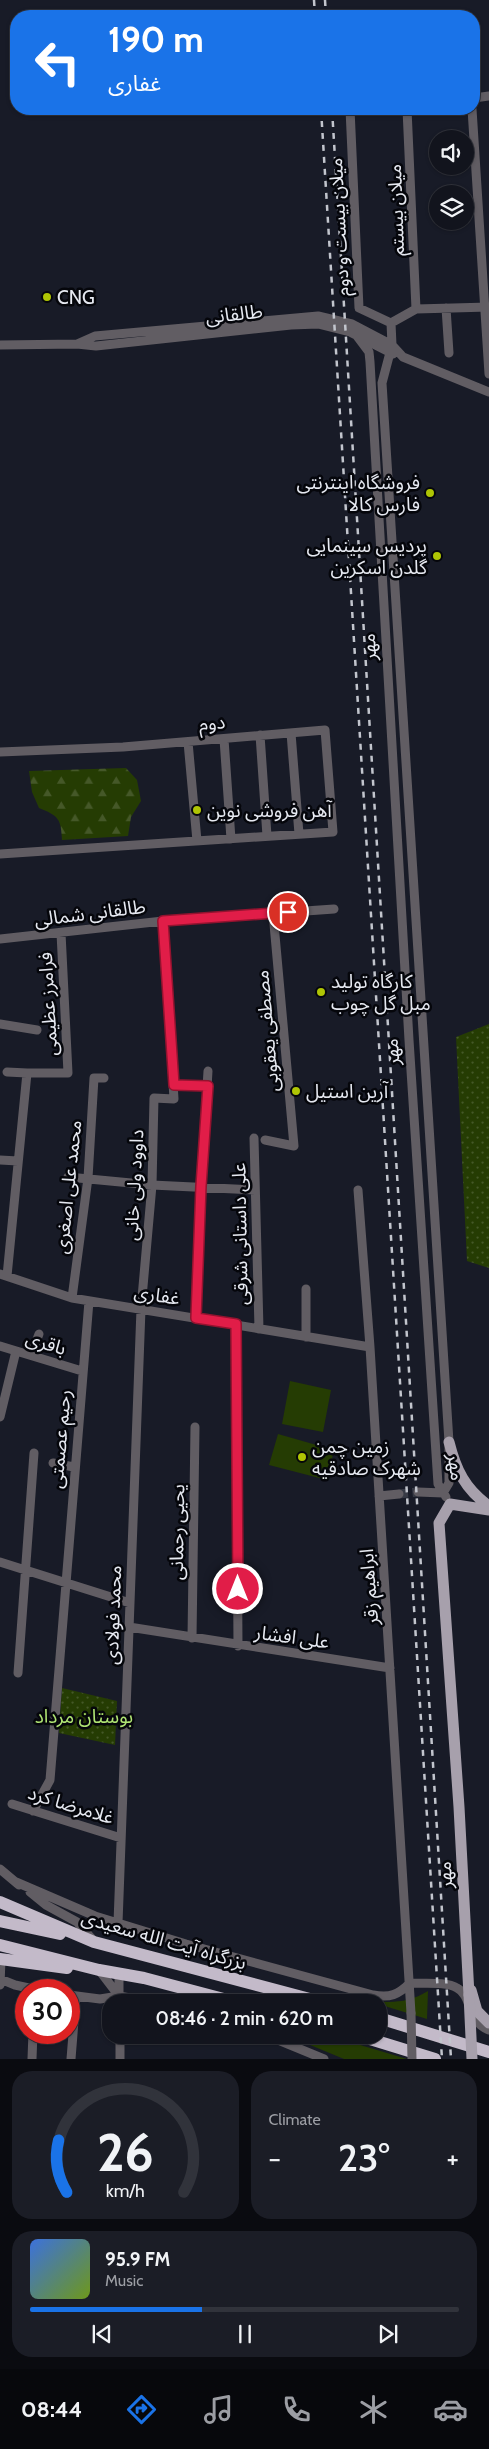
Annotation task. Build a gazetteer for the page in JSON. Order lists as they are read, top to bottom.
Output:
{
  "streets": {
    "highway": ["بزرگراه آیت الله سعیدی"],
    "main road": ["مهر"],
    "street": [
      "میلان بیستم",
      "میلان بیست و دوم",
      "طالقانی",
      "دوم",
      "طالقانی شمالی",
      "فرامرز عظیمی",
      "مصطفی یعقوبی",
      "داوود ولی خانی",
      "محمد علی اصغری",
      "علی داستانی شرقی",
      "غفاری",
      "باقری",
      "رحیم عصمتی",
      "یحیی رحمانی",
      "ابراهیم زقر",
      "محمد فولادی",
      "علی افشار",
      "غلامرضا کرد"
    ]
  },
  "crossings": [
    ["طالقانی", "مهر"],
    ["طالقانی شمالی", "فرامرز عظیمی"],
    ["طالقانی شمالی", "مصطفی یعقوبی"],
    ["داوود ولی خانی", "غفاری"],
    ["داوود ولی خانی", "محمد فولادی"],
    ["محمد علی اصغری", "غفاری"],
    ["علی داستانی شرقی", "غفاری"],
    ["غفاری", "رحیم عصمتی"],
    ["غفاری", "ابراهیم زقر"],
    ["غفاری", "محمد فولادی"],
    ["باقری", "رحیم عصمتی"],
    ["رحیم عصمتی", "غلامرضا کرد"],
    ["یحیی رحمانی", "علی افشار"],
    ["ابراهیم زقر", "علی افشار"],
    ["محمد فولادی", "علی افشار"],
    ["محمد فولادی", "غلامرضا کرد"]
  ],
  "parks": ["بوستان مرداد"],
  "places": [
    "CNG",
    "فروشگاه اینترنتی فارس کالا",
    "پردیس سینمایی گلدن اسکرین",
    "آهن فروشی نوین",
    "کارگاه تولید مبل گل چوب",
    "آرین استیل",
    "زمین چمن شهرک صادقیه"
  ],
  "page": {
    "turn": ["190 m", "غفاری"],
    "limit": "30",
    "trip": "08:46 · 2 min · 620 m",
    "tile": "Climate",
    "heat": ["−", "23°", "+"],
    "song": ["95.9 FM", "Music"],
    "tabs": "08:44",
    "gauge": ["26", "km/h"]
  }
}
